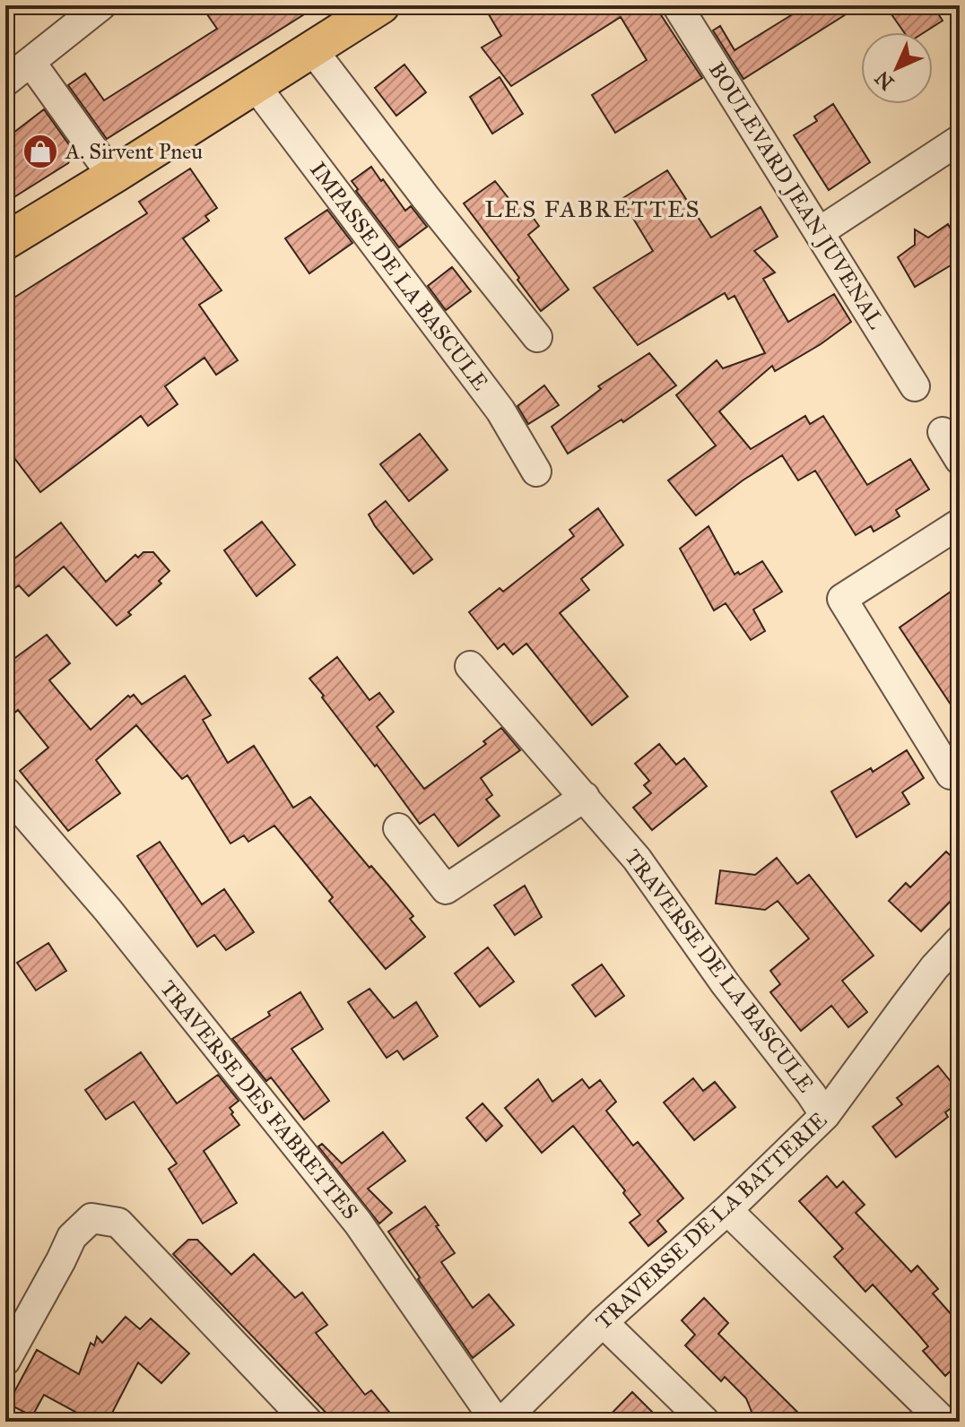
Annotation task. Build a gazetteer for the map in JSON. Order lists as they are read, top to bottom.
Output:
{
  "streets": {
    "street": [
      "BOULEVARD JEAN JUVENAL",
      "IMPASSE DE LA BASCULE",
      "TRAVERSE DE LA BASCULE",
      "TRAVERSE DES FABRETTES",
      "TRAVERSE DE LA BATTERIE"
    ]
  },
  "crossings": [
    ["TRAVERSE DE LA BASCULE", "TRAVERSE DE LA BATTERIE"]
  ],
  "districts": ["LES FABRETTES"],
  "places": {
    "shop": ["A. Sirvent Pneu"]
  },
  "north": "bottom left"
}
